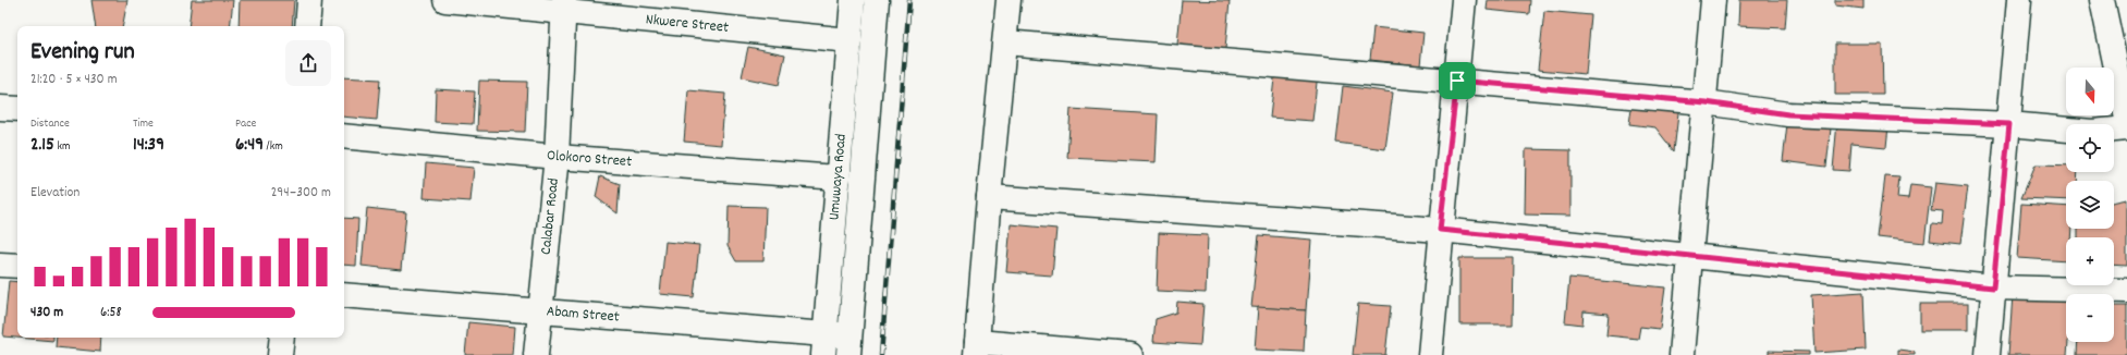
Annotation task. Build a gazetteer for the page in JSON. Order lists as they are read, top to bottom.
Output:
{
  "streets": {
    "street": [
      "Nkwere Street",
      "Olokoro Street",
      "Umuwaya Road",
      "Calabar Road",
      "Abam Street"
    ]
  },
  "crossings": [
    ["Nkwere Street", "Umuwaya Road"],
    ["Nkwere Street", "Calabar Road"],
    ["Olokoro Street", "Umuwaya Road"],
    ["Olokoro Street", "Calabar Road"],
    ["Umuwaya Road", "Abam Street"],
    ["Calabar Road", "Abam Street"]
  ],
  "north": "bottom",
  "page": {
    "heading": ["Evening run", "21:20 · 5 × 430 m"],
    "map_buttons": ["+", "−"],
    "stats": [
      ["Distance", "2.15 km"],
      ["Time", "14:39"],
      ["Pace", "6:49 /km"]
    ],
    "chart": ["Elevation", "294–300 m"],
    "list": [
      {
        "name": "430 m",
        "note": "6:58"
      }
    ]
  }
}
